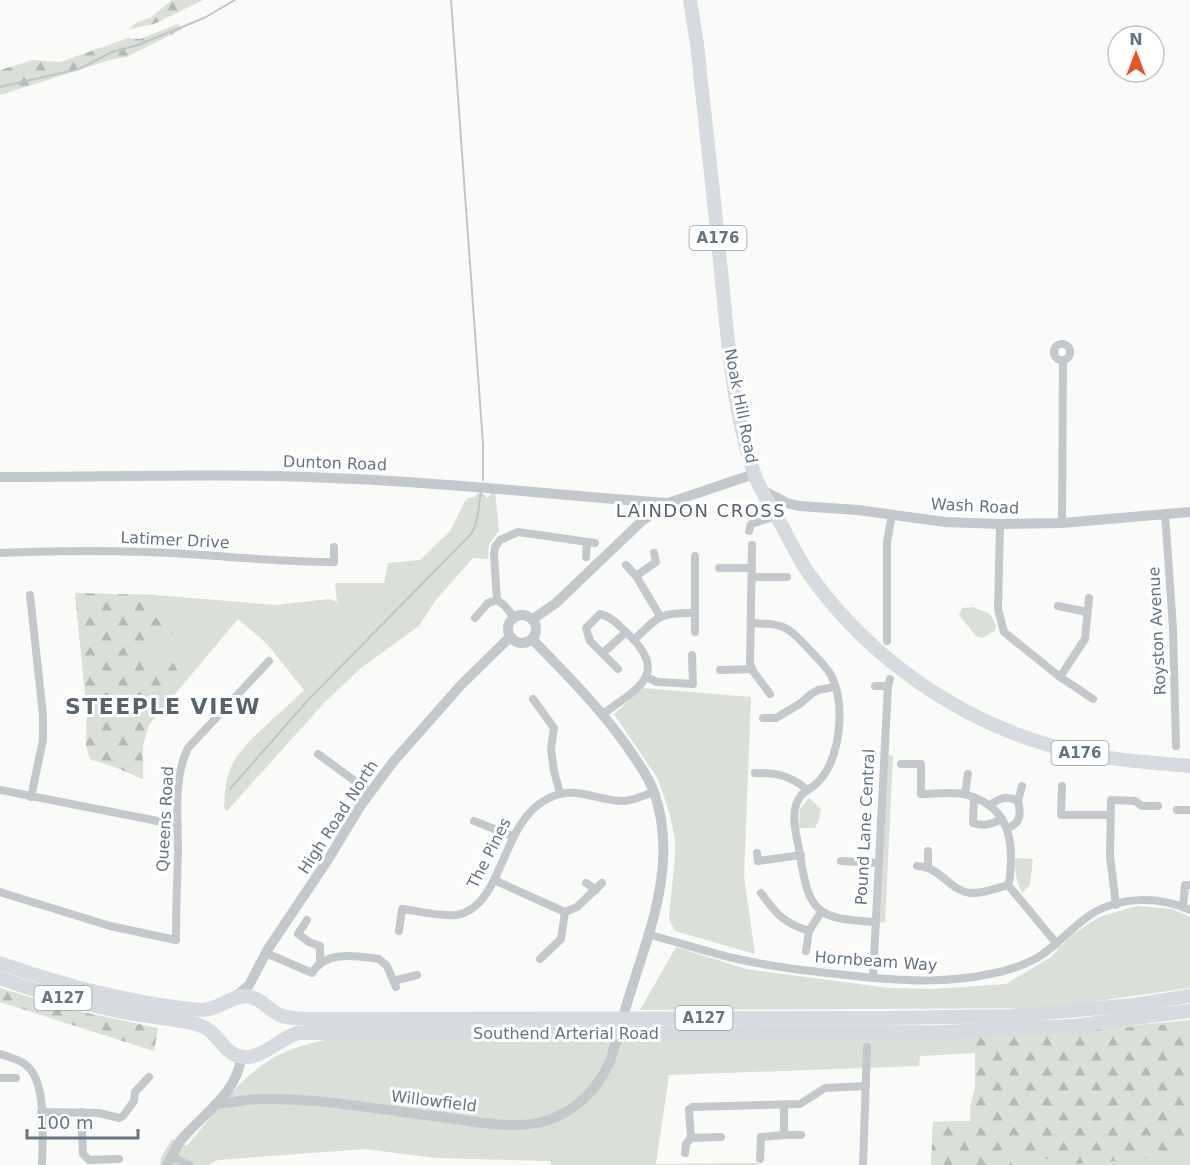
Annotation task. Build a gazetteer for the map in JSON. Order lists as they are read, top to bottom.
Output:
{
  "streets": {
    "main road": [
      "A176",
      "Noak Hill Road",
      "A127",
      "Southend Arterial Road"
    ],
    "street": [
      "Dunton Road",
      "Wash Road",
      "Latimer Drive",
      "Royston Avenue",
      "High Road North",
      "Queens Road",
      "Pound Lane Central",
      "The Pines",
      "Hornbeam Way",
      "Willowfield"
    ]
  },
  "crossings": [
    ["Noak Hill Road", "Wash Road"],
    ["Wash Road", "Royston Avenue"],
    ["High Road North", "Southend Arterial Road"],
    ["High Road North", "Willowfield"],
    ["Pound Lane Central", "Hornbeam Way"],
    ["Hornbeam Way", "Willowfield"],
    ["A127", "Southend Arterial Road"]
  ],
  "districts": ["LAINDON CROSS", "STEEPLE VIEW"],
  "scale_bar": "100 m",
  "north": "top"
}
